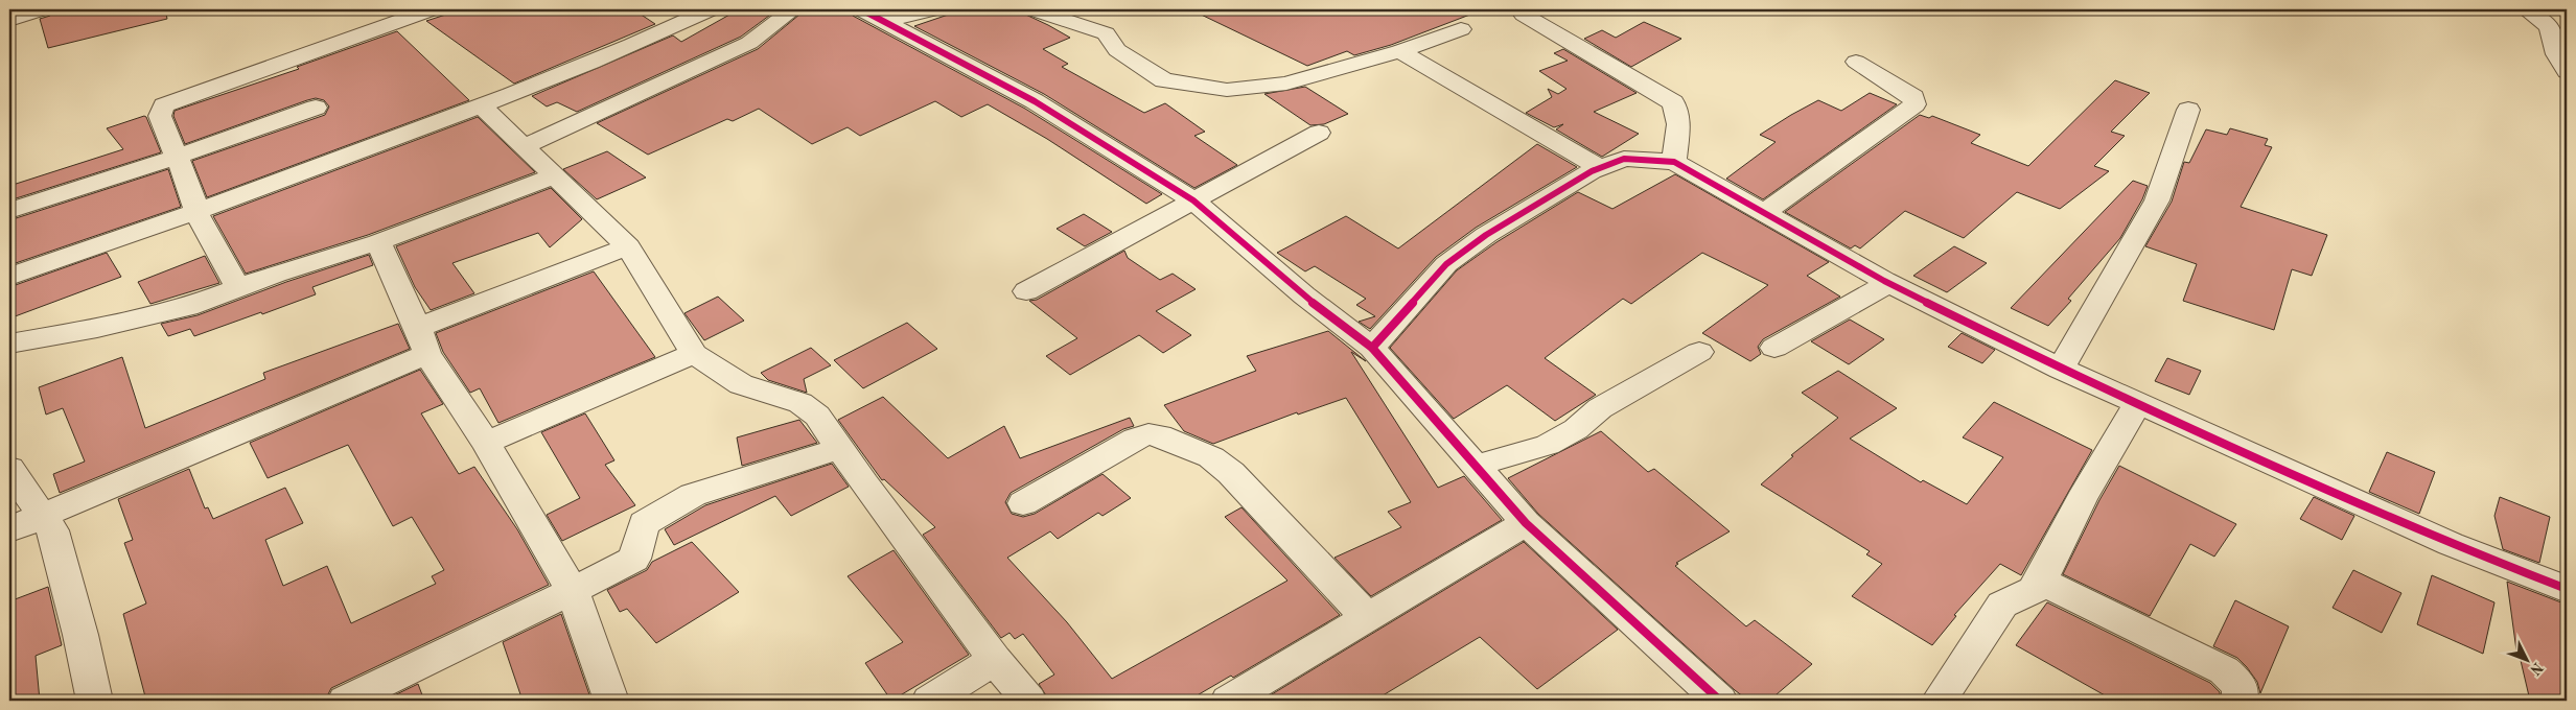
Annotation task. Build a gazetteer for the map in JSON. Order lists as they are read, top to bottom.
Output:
{
  "north": "bottom right"
}
